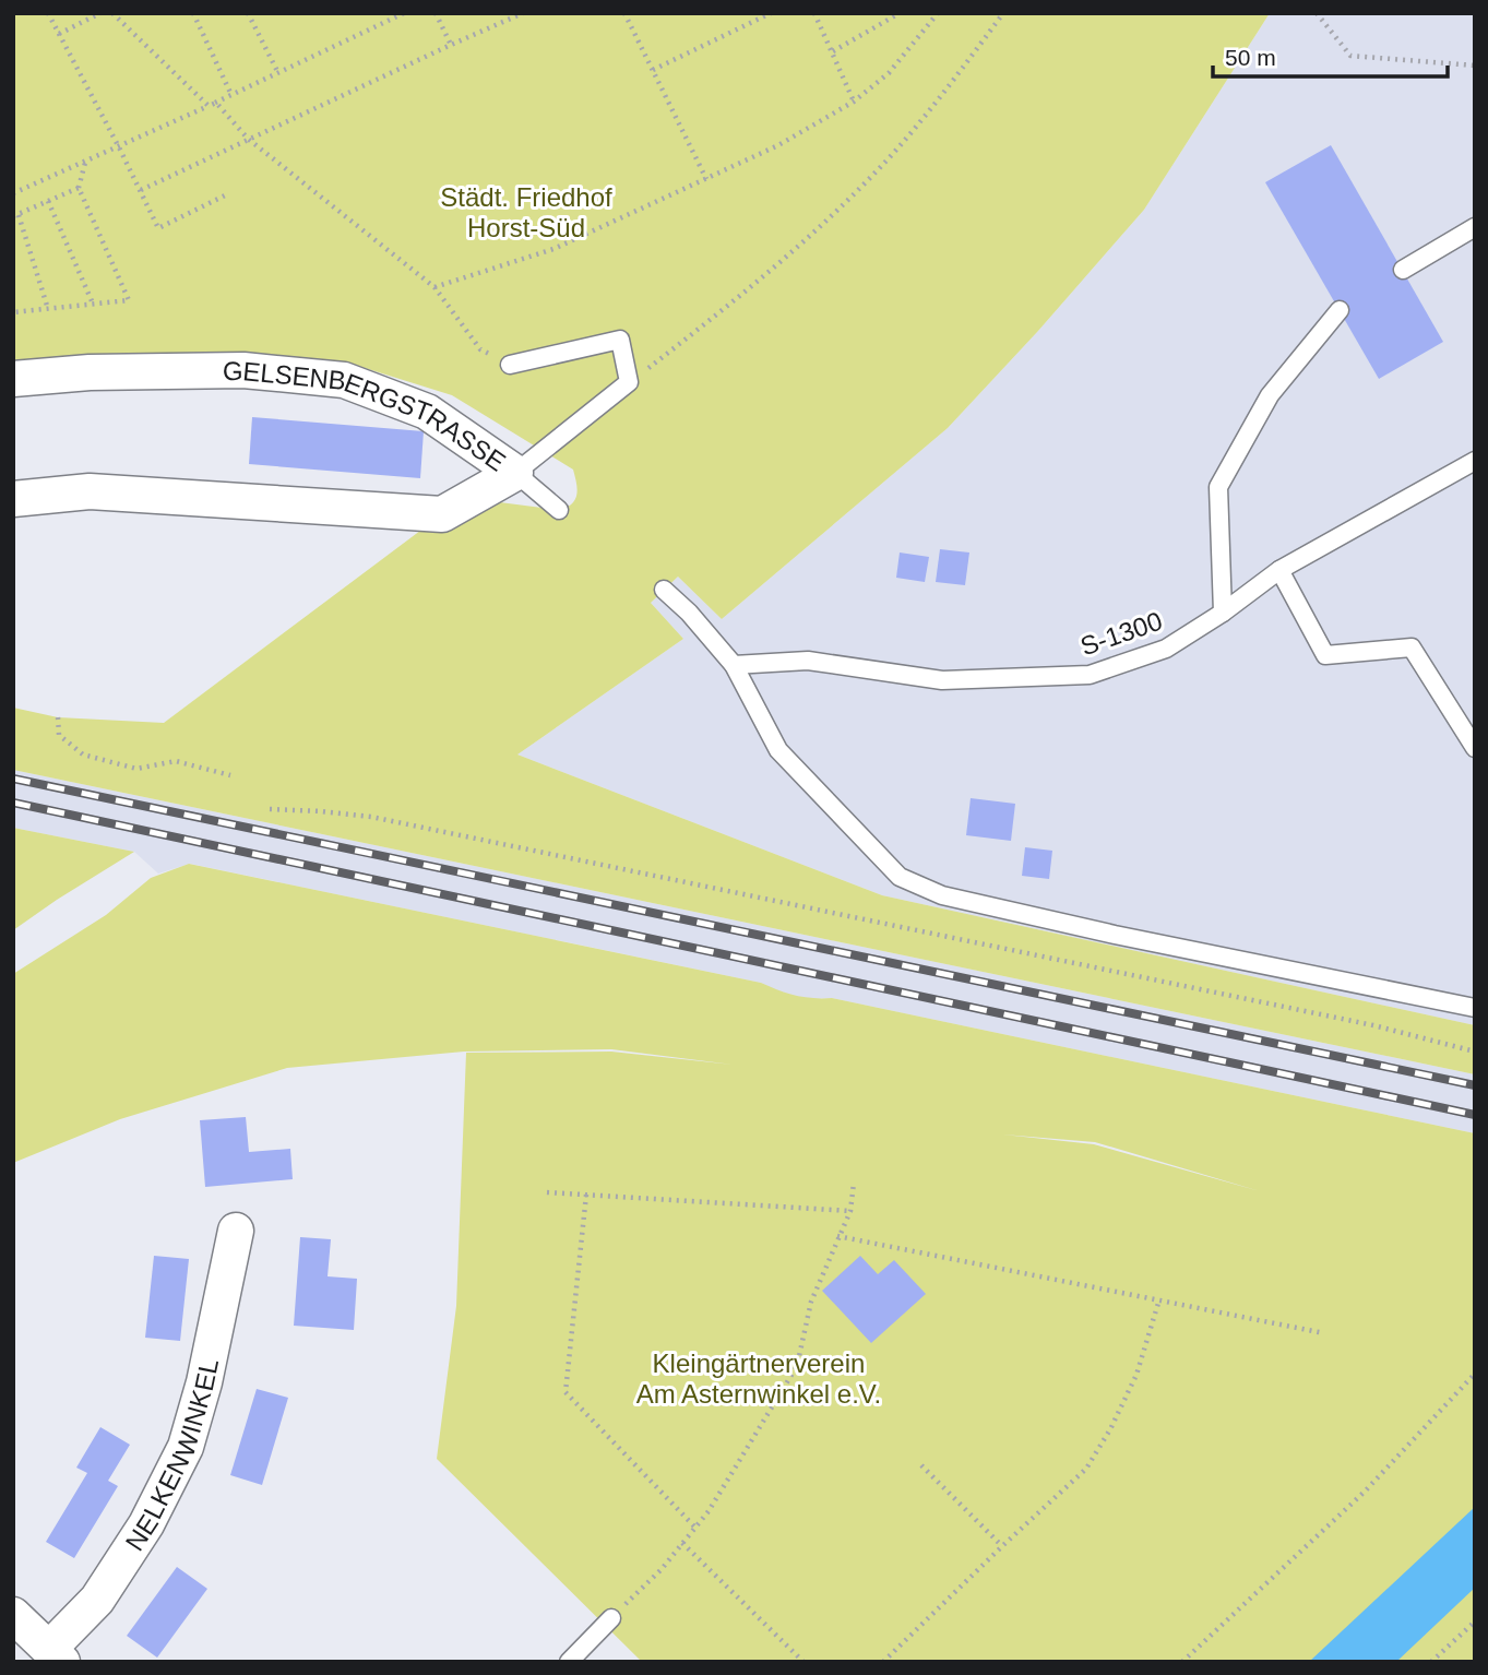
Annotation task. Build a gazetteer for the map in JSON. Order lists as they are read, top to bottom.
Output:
{
  "streets": {
    "street": ["GELSENBERGSTRASSE", "NELKENWINKEL"],
    "lane": ["S-1300"]
  },
  "parks": ["Städt. Friedhof Horst-Süd", "Kleingärtnerverein Am Asternwinkel e.V."],
  "scale_bar": "50 m"
}
